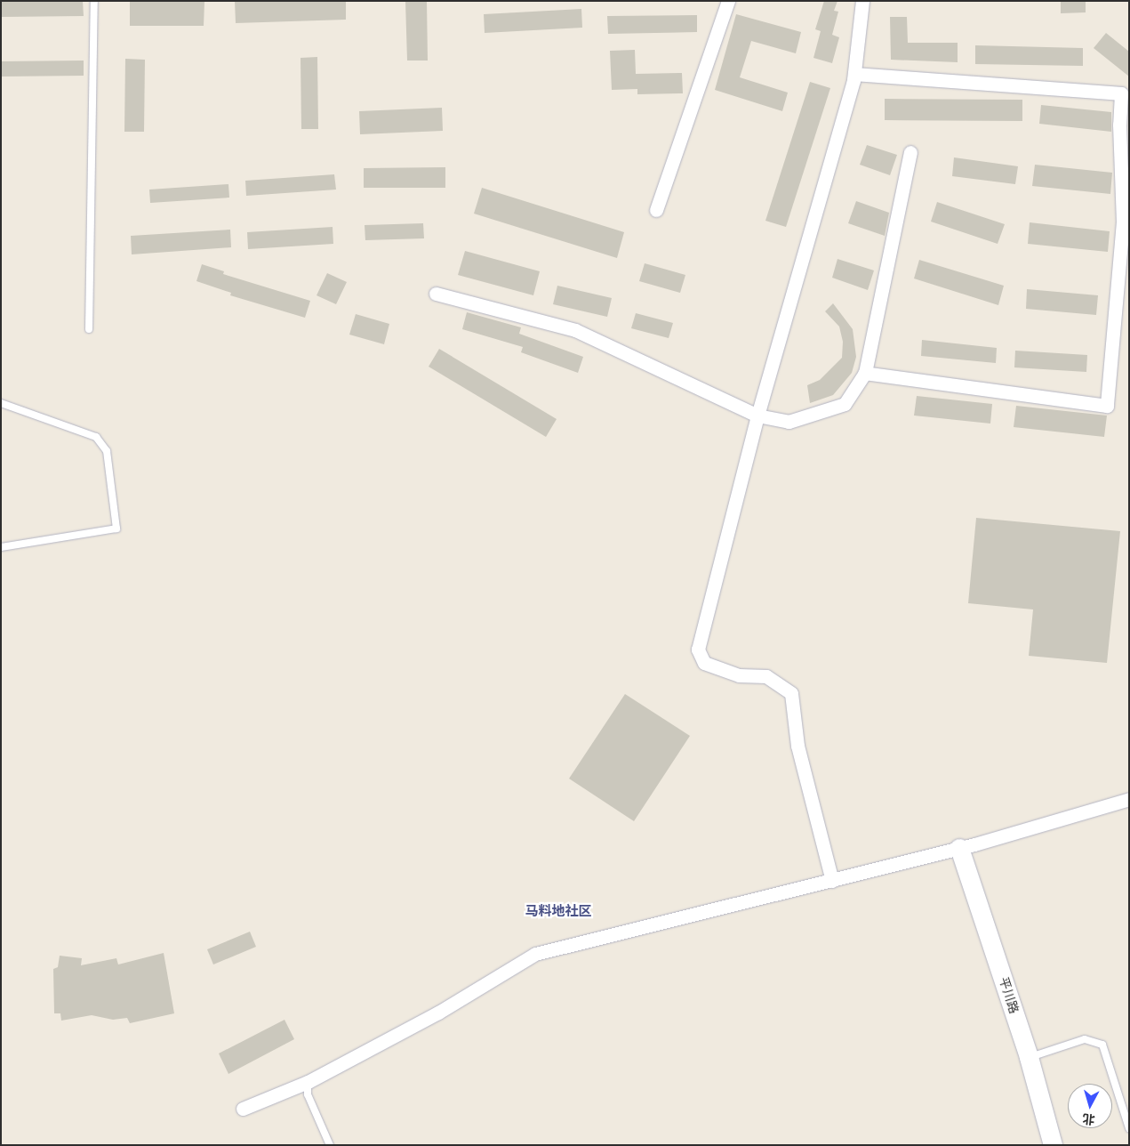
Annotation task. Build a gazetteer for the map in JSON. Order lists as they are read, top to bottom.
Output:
{
  "streets": {
    "street": ["平川路"]
  },
  "districts": ["马料地社区"],
  "north": "bottom"
}
